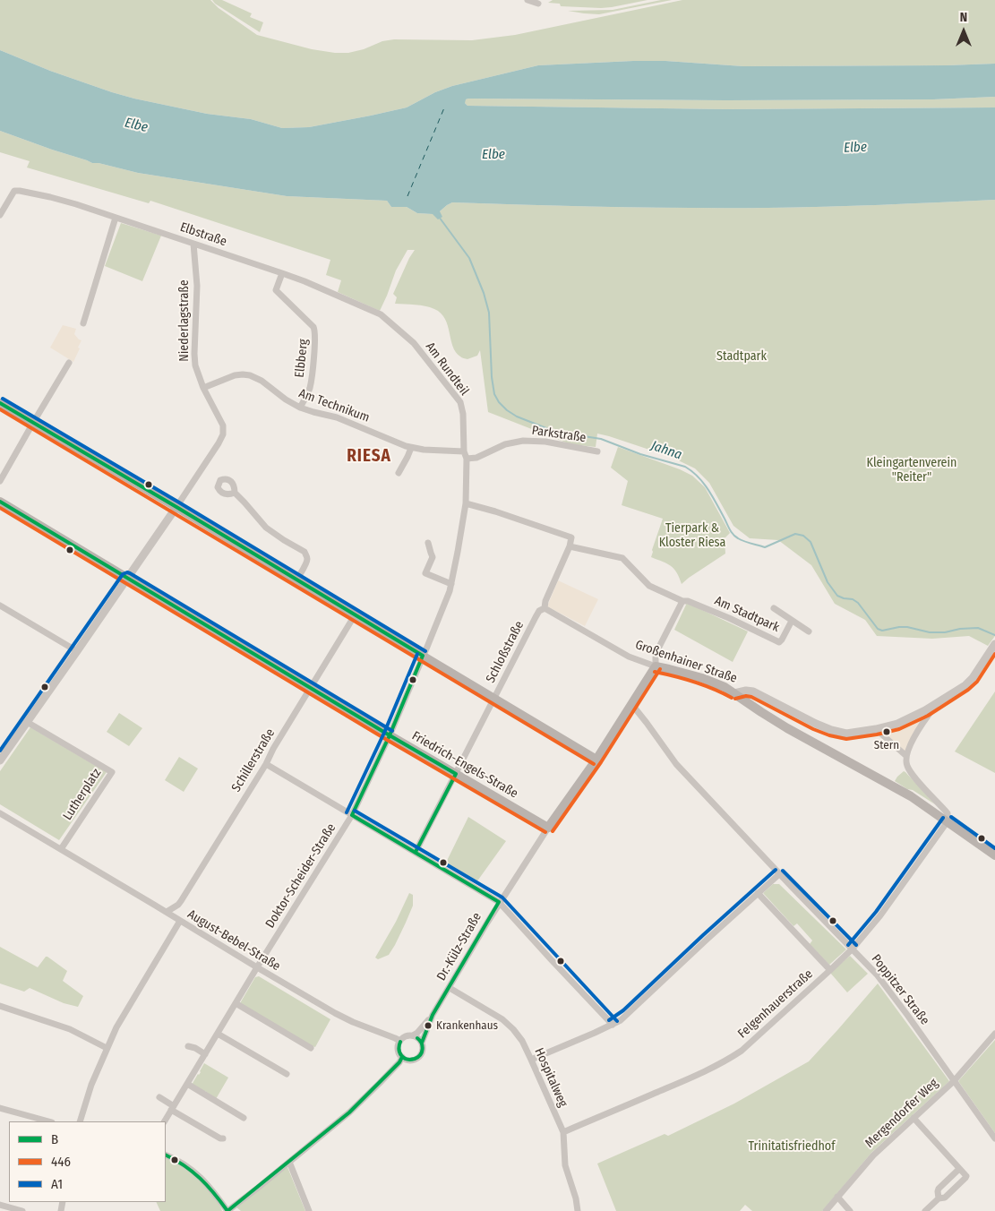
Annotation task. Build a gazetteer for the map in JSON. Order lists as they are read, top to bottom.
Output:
{
  "streets": {
    "main road": ["Großenhainer Straße", "Friedrich-Engels-Straße", "Dr.-Külz-Straße"],
    "street": [
      "Elbstraße",
      "Niederlagstraße",
      "Elbberg",
      "Am Rundteil",
      "Am Technikum",
      "Parkstraße",
      "Am Stadtpark",
      "Schloßstraße",
      "Schillerstraße",
      "Lutherplatz",
      "Doktor-Scheider-Straße",
      "August-Bebel-Straße",
      "Poppitzer Straße",
      "Felgenhauerstraße",
      "Hospitalweg",
      "Mergendorfer Weg"
    ]
  },
  "crossings": [
    ["Elbstraße", "Niederlagstraße"],
    ["Elbstraße", "Elbberg"],
    ["Elbstraße", "Am Rundteil"],
    ["Niederlagstraße", "Am Technikum"],
    ["Elbberg", "Am Technikum"],
    ["Am Rundteil", "Parkstraße"],
    ["Schloßstraße", "Großenhainer Straße"],
    ["Schloßstraße", "Friedrich-Engels-Straße"],
    ["Großenhainer Straße", "Dr.-Külz-Straße"],
    ["Schillerstraße", "Friedrich-Engels-Straße"],
    ["Schillerstraße", "August-Bebel-Straße"],
    ["Friedrich-Engels-Straße", "Doktor-Scheider-Straße"],
    ["Friedrich-Engels-Straße", "Dr.-Külz-Straße"],
    ["Lutherplatz", "August-Bebel-Straße"],
    ["Doktor-Scheider-Straße", "August-Bebel-Straße"],
    ["August-Bebel-Straße", "Dr.-Külz-Straße"],
    ["Dr.-Külz-Straße", "Poppitzer Straße"],
    ["Dr.-Külz-Straße", "Hospitalweg"],
    ["Poppitzer Straße", "Felgenhauerstraße"],
    ["Poppitzer Straße", "Mergendorfer Weg"],
    ["Felgenhauerstraße", "Hospitalweg"]
  ],
  "districts": ["RIESA"],
  "water": ["Elbe", "Jahna"],
  "parks": [
    "Stadtpark",
    "Kleingartenverein \"Reiter\"",
    "Tierpark & Kloster Riesa",
    "Trinitatisfriedhof"
  ],
  "places": ["Stern", "Krankenhaus"],
  "lines": ["transit line A1", "transit line B", "transit line 446"],
  "legend": ["B", "446", "A1"],
  "north": "top"
}
